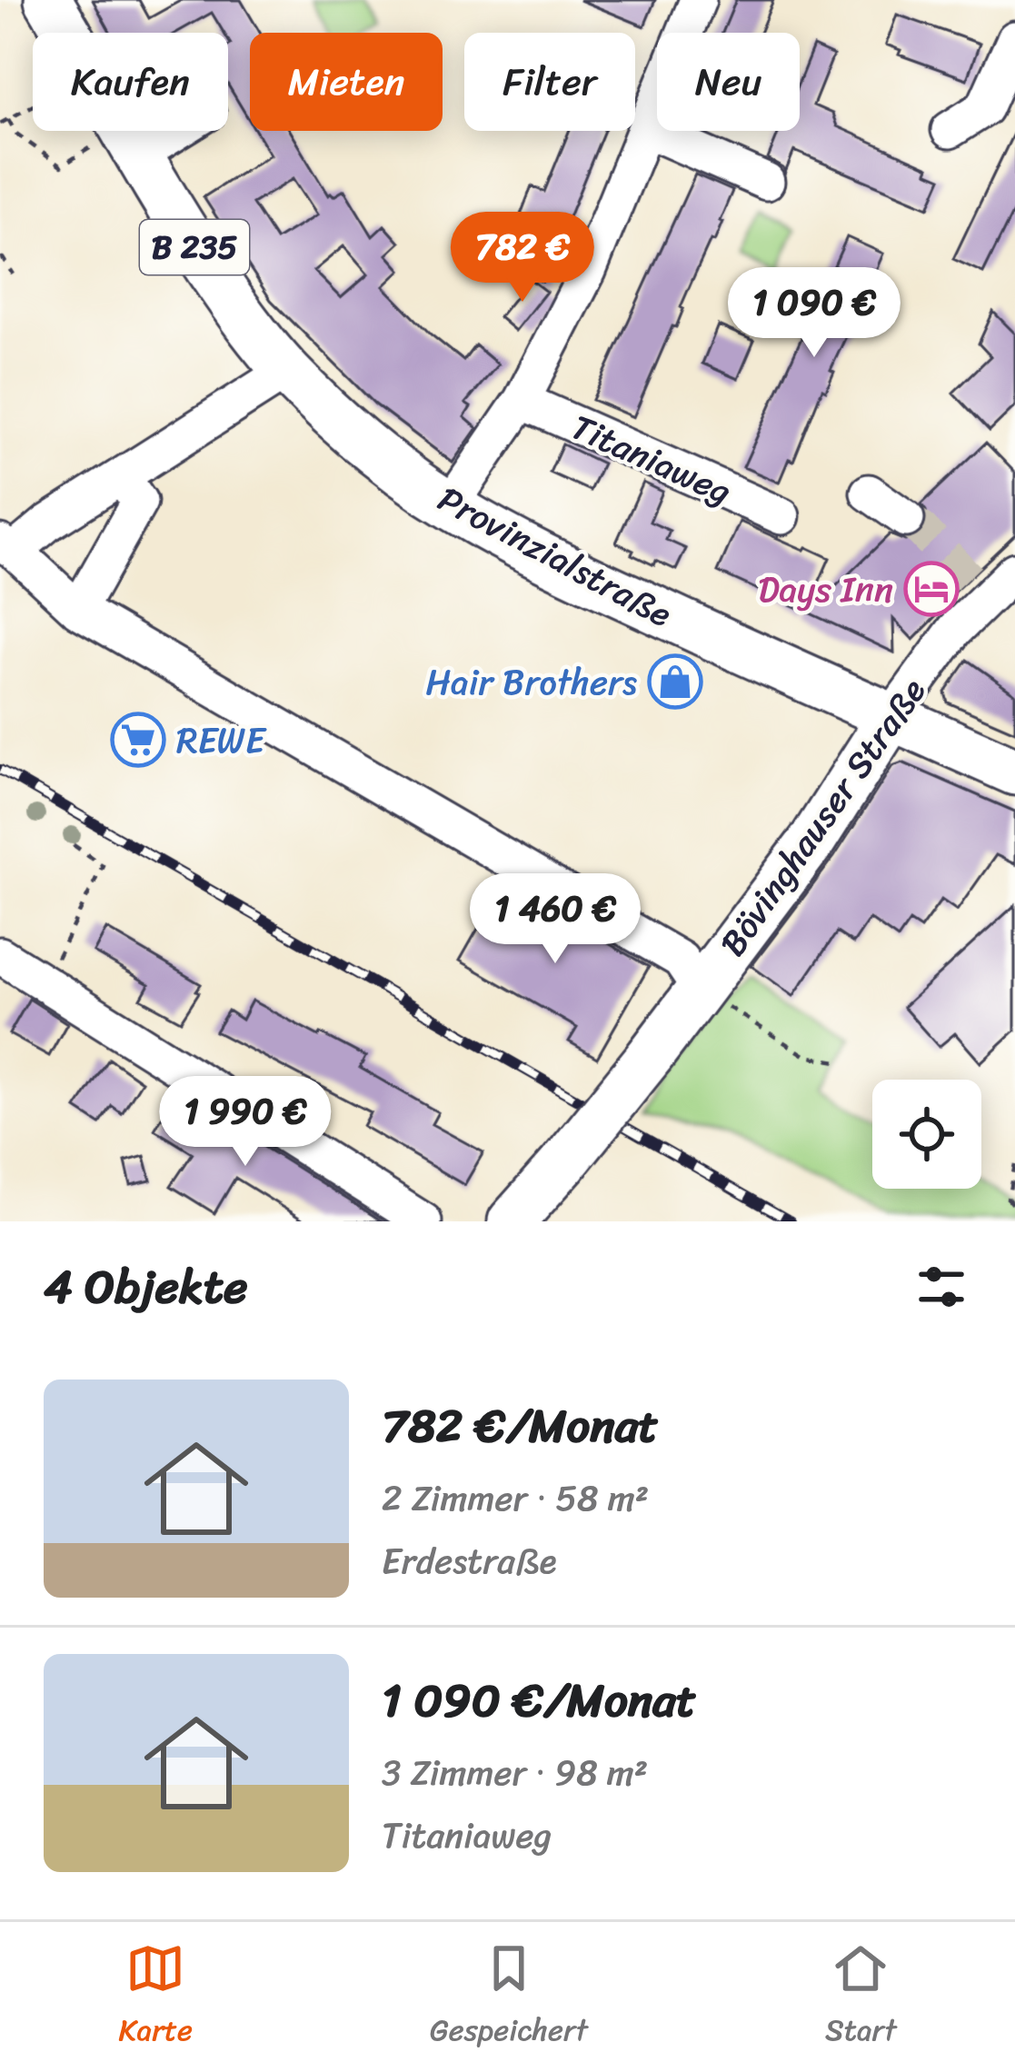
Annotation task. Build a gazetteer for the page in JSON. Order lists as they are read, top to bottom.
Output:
{
  "streets": {
    "main road": ["B 235", "Provinzialstraße", "Bövinghauser Straße"],
    "street": ["Titaniaweg"]
  },
  "crossings": [
    ["Provinzialstraße", "Bövinghauser Straße"]
  ],
  "places": {
    "hotel": ["Days Inn"],
    "shop": ["Hair Brothers"],
    "supermarket": ["REWE"]
  },
  "page": {
    "chip": [
      "Kaufen",
      "Mieten",
      "Filter",
      "Neu"
    ],
    "price": [
      "782 €",
      "1 090 €",
      "1 460 €",
      "1 990 €"
    ],
    "heading": "4 Objekte",
    "list": [
      {
        "name": "782 €/Monat",
        "note": "2 Zimmer · 58 m² · Erdestraße"
      },
      {
        "name": "1 090 €/Monat",
        "note": "3 Zimmer · 98 m² · Titaniaweg"
      }
    ],
    "tabs": ["Karte", "Gespeichert", "Start"]
  }
}
